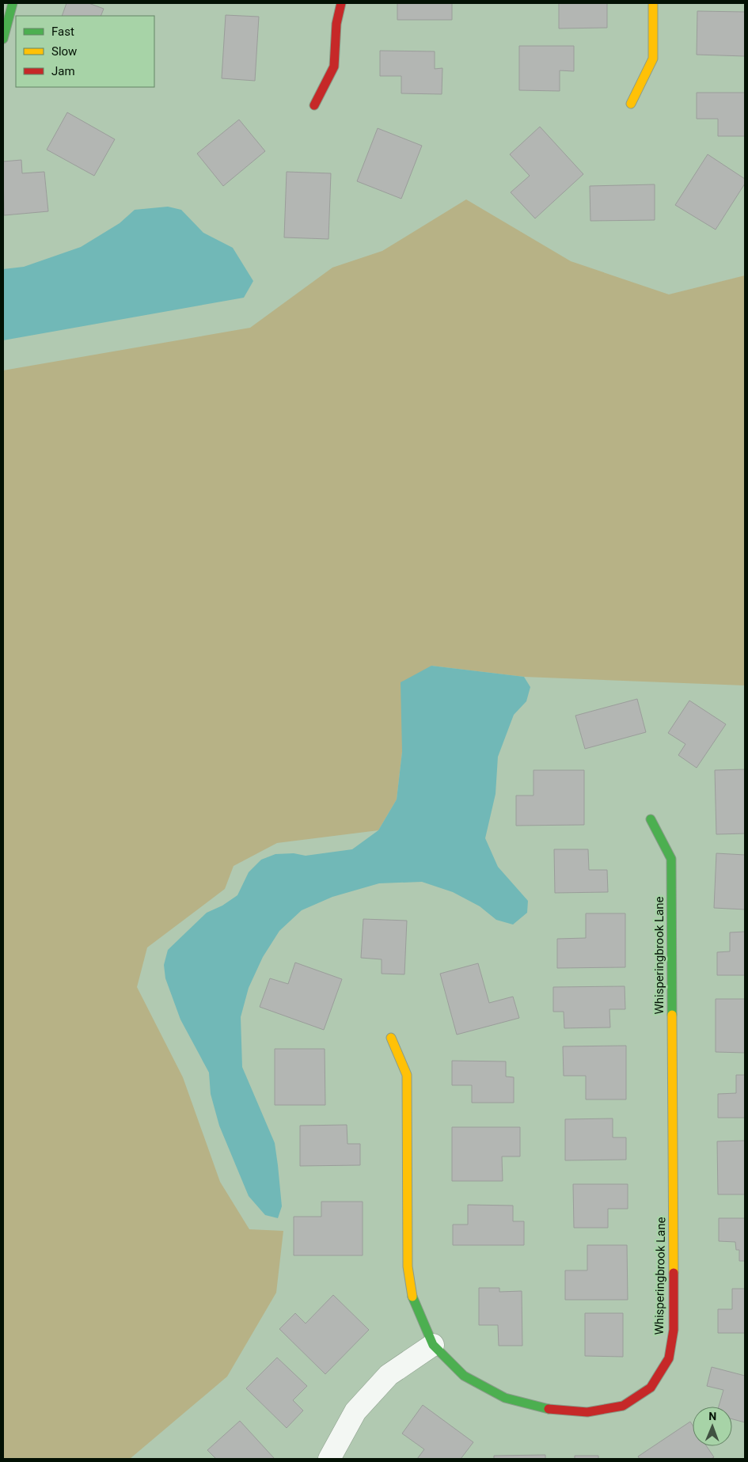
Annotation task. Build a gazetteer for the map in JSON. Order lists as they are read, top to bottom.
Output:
{
  "streets": {
    "street": ["Whisperingbrook Lane"]
  },
  "legend": ["Fast", "Slow", "Jam"],
  "north": "top"
}
